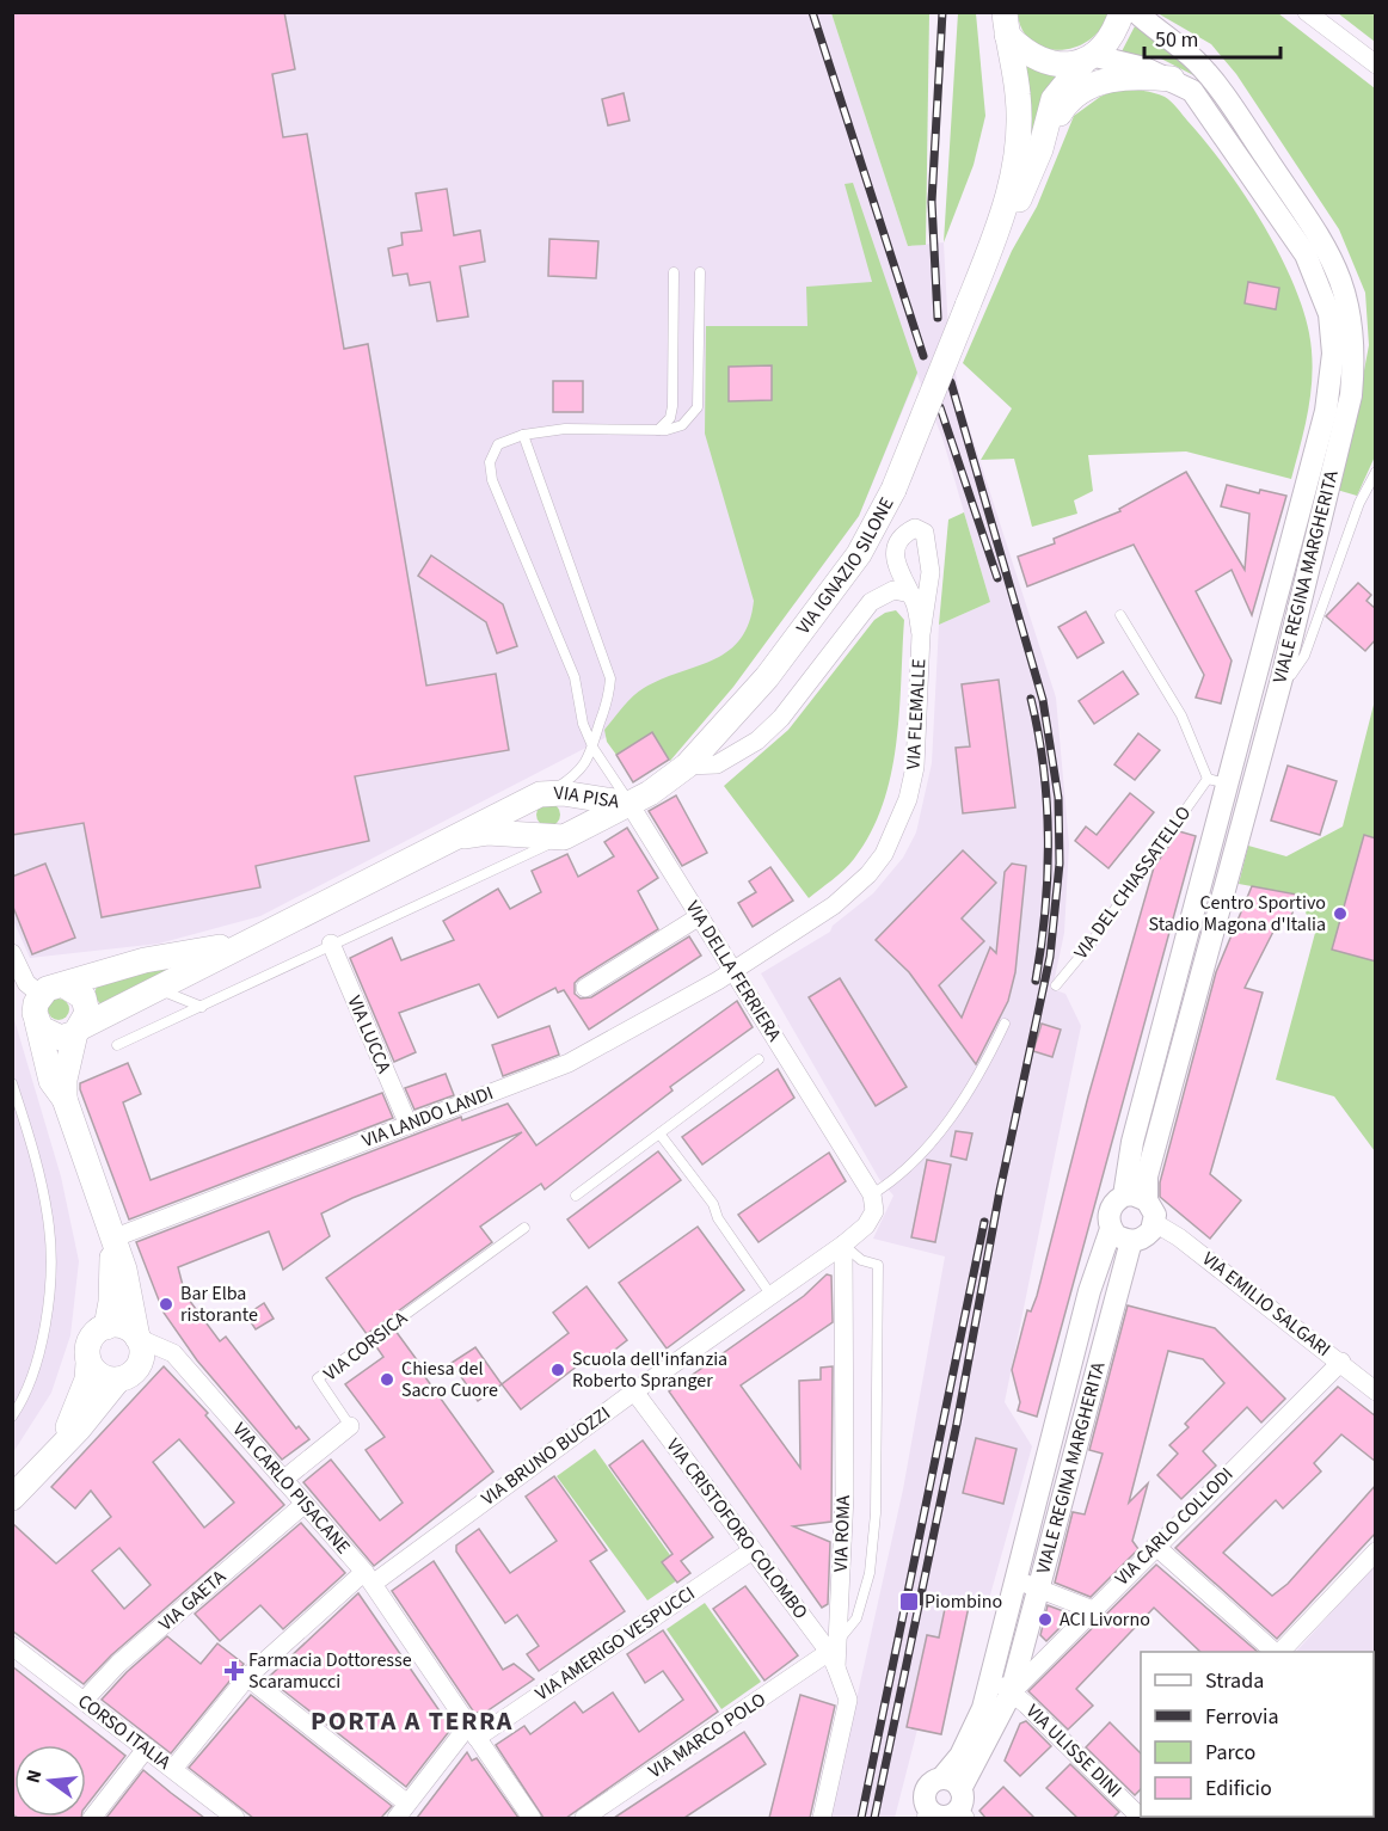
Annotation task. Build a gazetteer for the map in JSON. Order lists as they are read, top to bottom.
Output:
{
  "streets": {
    "main road": ["VIA IGNAZIO SILONE", "VIA PISA"],
    "street": [
      "VIALE REGINA MARGHERITA",
      "VIA FLEMALLE",
      "VIA DELLA FERRIERA",
      "VIA LUCCA",
      "VIA LANDO LANDI",
      "VIA EMILIO SALGARI",
      "VIA CORSICA",
      "VIA BRUNO BUOZZI",
      "VIA CARLO PISACANE",
      "VIA CARLO COLLODI",
      "VIA CRISTOFORO COLOMBO",
      "VIA ROMA",
      "VIA GAETA",
      "VIA AMERIGO VESPUCCI",
      "CORSO ITALIA",
      "VIA MARCO POLO",
      "VIA ULISSE DINI"
    ],
    "lane": ["VIA DEL CHIASSATELLO"]
  },
  "crossings": [
    ["VIA IGNAZIO SILONE", "VIALE REGINA MARGHERITA"],
    ["VIA IGNAZIO SILONE", "VIA PISA"],
    ["VIA IGNAZIO SILONE", "VIA DELLA FERRIERA"],
    ["VIALE REGINA MARGHERITA", "VIA DEL CHIASSATELLO"],
    ["VIALE REGINA MARGHERITA", "VIA EMILIO SALGARI"],
    ["VIALE REGINA MARGHERITA", "VIA CARLO COLLODI"],
    ["VIALE REGINA MARGHERITA", "VIA ULISSE DINI"],
    ["VIA FLEMALLE", "VIA DELLA FERRIERA"],
    ["VIA FLEMALLE", "VIA LANDO LANDI"],
    ["VIA PISA", "VIA DELLA FERRIERA"],
    ["VIA DELLA FERRIERA", "VIA LANDO LANDI"],
    ["VIA DELLA FERRIERA", "VIA BRUNO BUOZZI"],
    ["VIA LUCCA", "VIA LANDO LANDI"],
    ["VIA EMILIO SALGARI", "VIA CARLO COLLODI"],
    ["VIA CORSICA", "VIA CARLO PISACANE"],
    ["VIA BRUNO BUOZZI", "VIA CARLO PISACANE"],
    ["VIA BRUNO BUOZZI", "VIA CRISTOFORO COLOMBO"],
    ["VIA BRUNO BUOZZI", "VIA ROMA"],
    ["VIA BRUNO BUOZZI", "CORSO ITALIA"],
    ["VIA CARLO PISACANE", "VIA GAETA"],
    ["VIA CARLO PISACANE", "VIA AMERIGO VESPUCCI"],
    ["VIA CARLO COLLODI", "VIA ULISSE DINI"],
    ["VIA CRISTOFORO COLOMBO", "VIA ROMA"],
    ["VIA CRISTOFORO COLOMBO", "VIA AMERIGO VESPUCCI"],
    ["VIA CRISTOFORO COLOMBO", "VIA MARCO POLO"],
    ["VIA ROMA", "VIA MARCO POLO"],
    ["VIA GAETA", "CORSO ITALIA"]
  ],
  "districts": ["PORTA A TERRA"],
  "places": {
    "other": [
      "Centro Sportivo Stadio Magona d'Italia",
      "Bar Elba ristorante",
      "Scuola dell'infanzia Roberto Spranger",
      "Chiesa del Sacro Cuore",
      "ACI Livorno"
    ],
    "transit": ["Piombino"],
    "health": ["Farmacia Dottoresse Scaramucci"]
  },
  "legend": [
    "Strada",
    "Ferrovia",
    "Parco",
    "Edificio"
  ],
  "scale_bar": "50 m",
  "north": "left"
}
